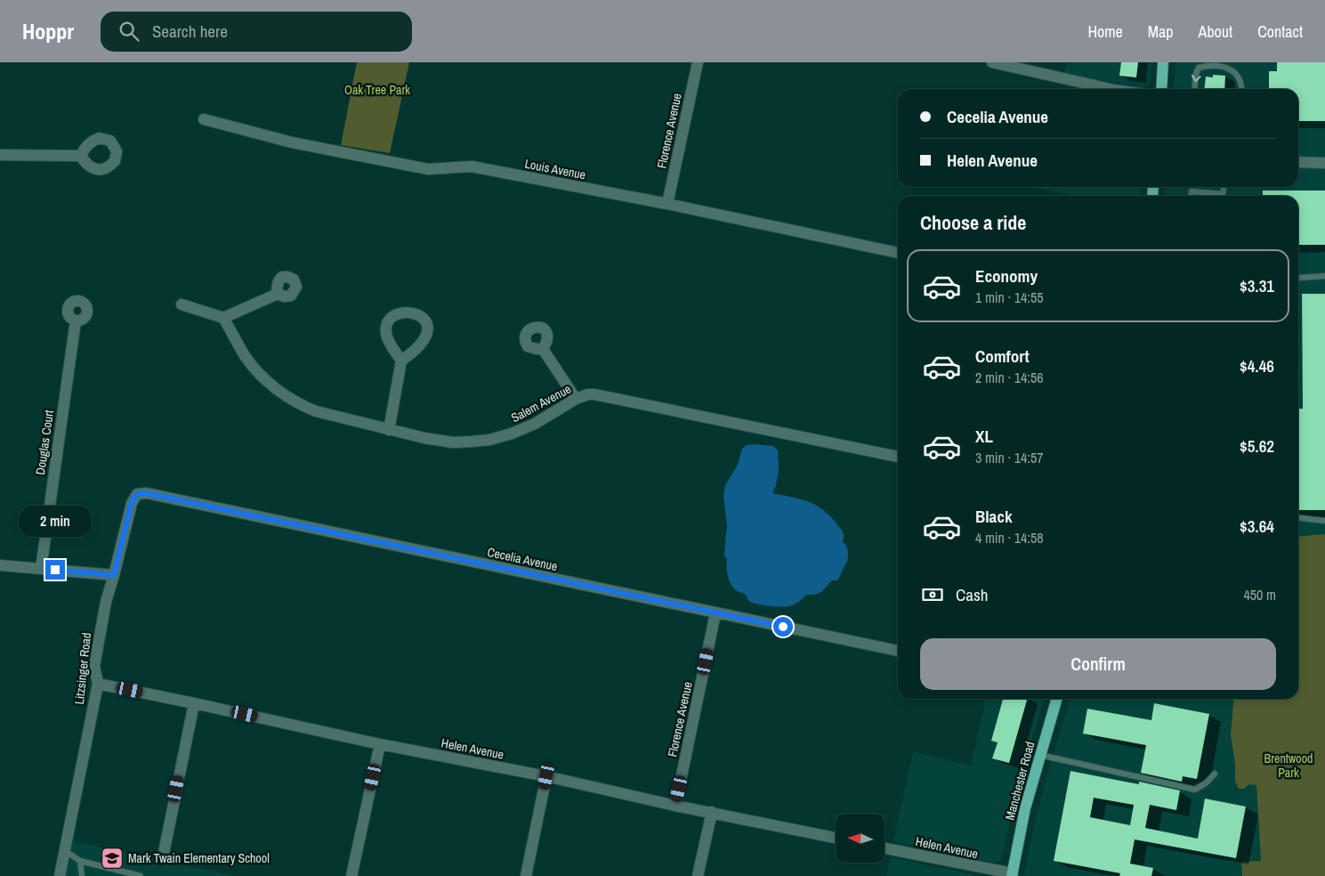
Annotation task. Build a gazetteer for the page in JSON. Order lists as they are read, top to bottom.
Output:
{
  "streets": {
    "main road": ["Manchester Road"],
    "street": [
      "Florence Avenue",
      "Louis Avenue",
      "Salem Avenue",
      "Douglas Court",
      "Cecelia Avenue",
      "Litzsinger Road",
      "Helen Avenue"
    ]
  },
  "crossings": [
    ["Florence Avenue", "Louis Avenue"],
    ["Florence Avenue", "Cecelia Avenue"],
    ["Florence Avenue", "Helen Avenue"],
    ["Cecelia Avenue", "Litzsinger Road"],
    ["Litzsinger Road", "Helen Avenue"],
    ["Helen Avenue", "Manchester Road"]
  ],
  "parks": ["Oak Tree Park", "Brentwood Park"],
  "places": {
    "school or university": ["Mark Twain Elementary School"]
  },
  "north": "left",
  "page": {
    "header": "Hoppr",
    "search": "Search here",
    "nav": [
      "Home",
      "Map",
      "About",
      "Contact"
    ],
    "banner": ["Cecelia Avenue", "Helen Avenue"],
    "heading": "Choose a ride",
    "list": [
      {
        "name": "Economy",
        "note": "1 min · 14:55",
        "value": "$3.31"
      },
      {
        "name": "Comfort",
        "note": "2 min · 14:56",
        "value": "$4.46"
      },
      {
        "name": "XL",
        "note": "3 min · 14:57",
        "value": "$5.62"
      },
      {
        "name": "Black",
        "note": "4 min · 14:58",
        "value": "$3.64"
      }
    ],
    "bubble": "2 min",
    "pay": ["Cash", "450 m"],
    "buttons": "Confirm"
  }
}
